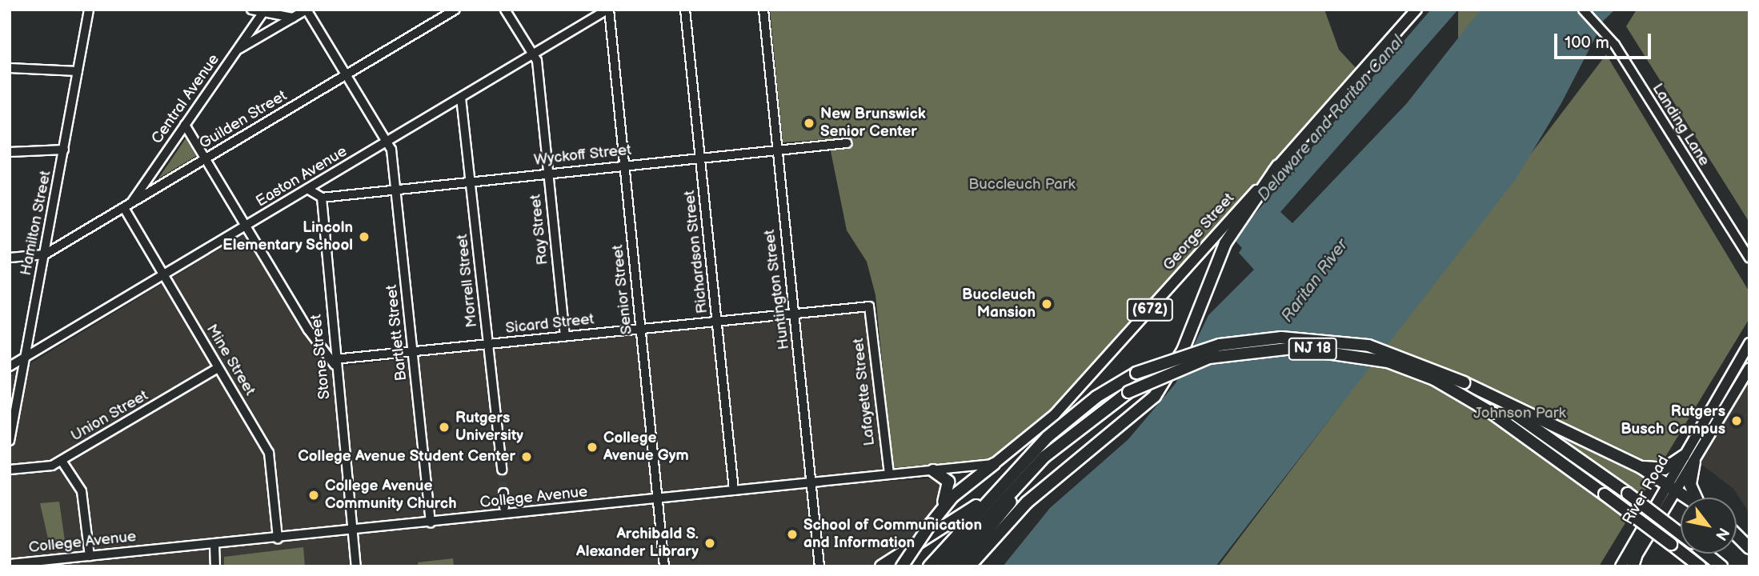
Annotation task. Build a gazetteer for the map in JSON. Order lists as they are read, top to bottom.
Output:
{
  "streets": {
    "highway": ["NJ 18"],
    "main road": ["George Street", "(672)", "River Road"],
    "street": [
      "Central Avenue",
      "Guilden Street",
      "Landing Lane",
      "Wyckoff Street",
      "Easton Avenue",
      "Hamilton Street",
      "Ray Street",
      "Richardson Street",
      "Morrell Street",
      "Senior Street",
      "Huntington Street",
      "Sicard Street",
      "Bartlett Street",
      "Stone Street",
      "Mine Street",
      "Lafayette Street",
      "Union Street",
      "College Avenue"
    ]
  },
  "crossings": [
    ["Central Avenue", "Guilden Street"],
    ["Central Avenue", "Mine Street"],
    ["Guilden Street", "Hamilton Street"],
    ["Guilden Street", "Mine Street"],
    ["Wyckoff Street", "Ray Street"],
    ["Wyckoff Street", "Richardson Street"],
    ["Wyckoff Street", "Morrell Street"],
    ["Wyckoff Street", "Senior Street"],
    ["Wyckoff Street", "Huntington Street"],
    ["Wyckoff Street", "Bartlett Street"],
    ["Wyckoff Street", "Stone Street"],
    ["Easton Avenue", "Hamilton Street"],
    ["Easton Avenue", "Ray Street"],
    ["Easton Avenue", "Morrell Street"],
    ["Easton Avenue", "Senior Street"],
    ["Easton Avenue", "Bartlett Street"],
    ["Easton Avenue", "Mine Street"],
    ["Ray Street", "Sicard Street"],
    ["George Street", "College Avenue"],
    ["Richardson Street", "Sicard Street"],
    ["Richardson Street", "College Avenue"],
    ["Morrell Street", "Sicard Street"],
    ["Senior Street", "Sicard Street"],
    ["Senior Street", "College Avenue"],
    ["Huntington Street", "Sicard Street"],
    ["Huntington Street", "College Avenue"],
    ["Sicard Street", "Bartlett Street"],
    ["Sicard Street", "Stone Street"],
    ["Sicard Street", "Lafayette Street"],
    ["Bartlett Street", "College Avenue"],
    ["Stone Street", "College Avenue"],
    ["Mine Street", "Union Street"],
    ["Mine Street", "College Avenue"],
    ["Lafayette Street", "College Avenue"]
  ],
  "water": ["Delaware and Raritan Canal", "Raritan River"],
  "parks": ["Buccleuch Park", "Johnson Park"],
  "places": [
    "New Brunswick Senior Center",
    "Lincoln Elementary School",
    "Buccleuch Mansion",
    "Rutgers Busch Campus",
    "Rutgers University",
    "College Avenue Gym",
    "College Avenue Student Center",
    "College Avenue Community Church",
    "School of Communication and Information",
    "Archibald S. Alexander Library"
  ],
  "scale_bar": "100 m",
  "north": "bottom right"
}
